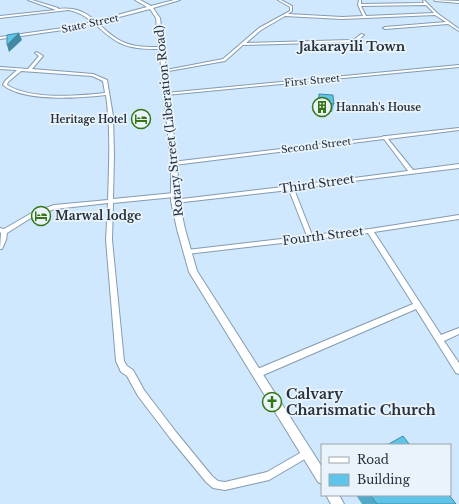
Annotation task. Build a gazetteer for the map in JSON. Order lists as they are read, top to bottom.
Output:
{
  "streets": {
    "street": [
      "State Street",
      "First Street",
      "Rotary Street (Liberation Road)",
      "Second Street",
      "Third Street",
      "Fourth Street"
    ]
  },
  "crossings": [
    ["State Street", "Rotary Street (Liberation Road)"],
    ["First Street", "Rotary Street (Liberation Road)"],
    ["Rotary Street (Liberation Road)", "Second Street"],
    ["Rotary Street (Liberation Road)", "Third Street"],
    ["Rotary Street (Liberation Road)", "Fourth Street"]
  ],
  "districts": ["Jakarayili Town"],
  "places": {
    "building": ["Hannah's House"],
    "hotel": ["Heritage Hotel", "Marwal lodge"],
    "church": ["Calvary Charismatic Church"]
  },
  "legend": ["Road", "Building"]
}
